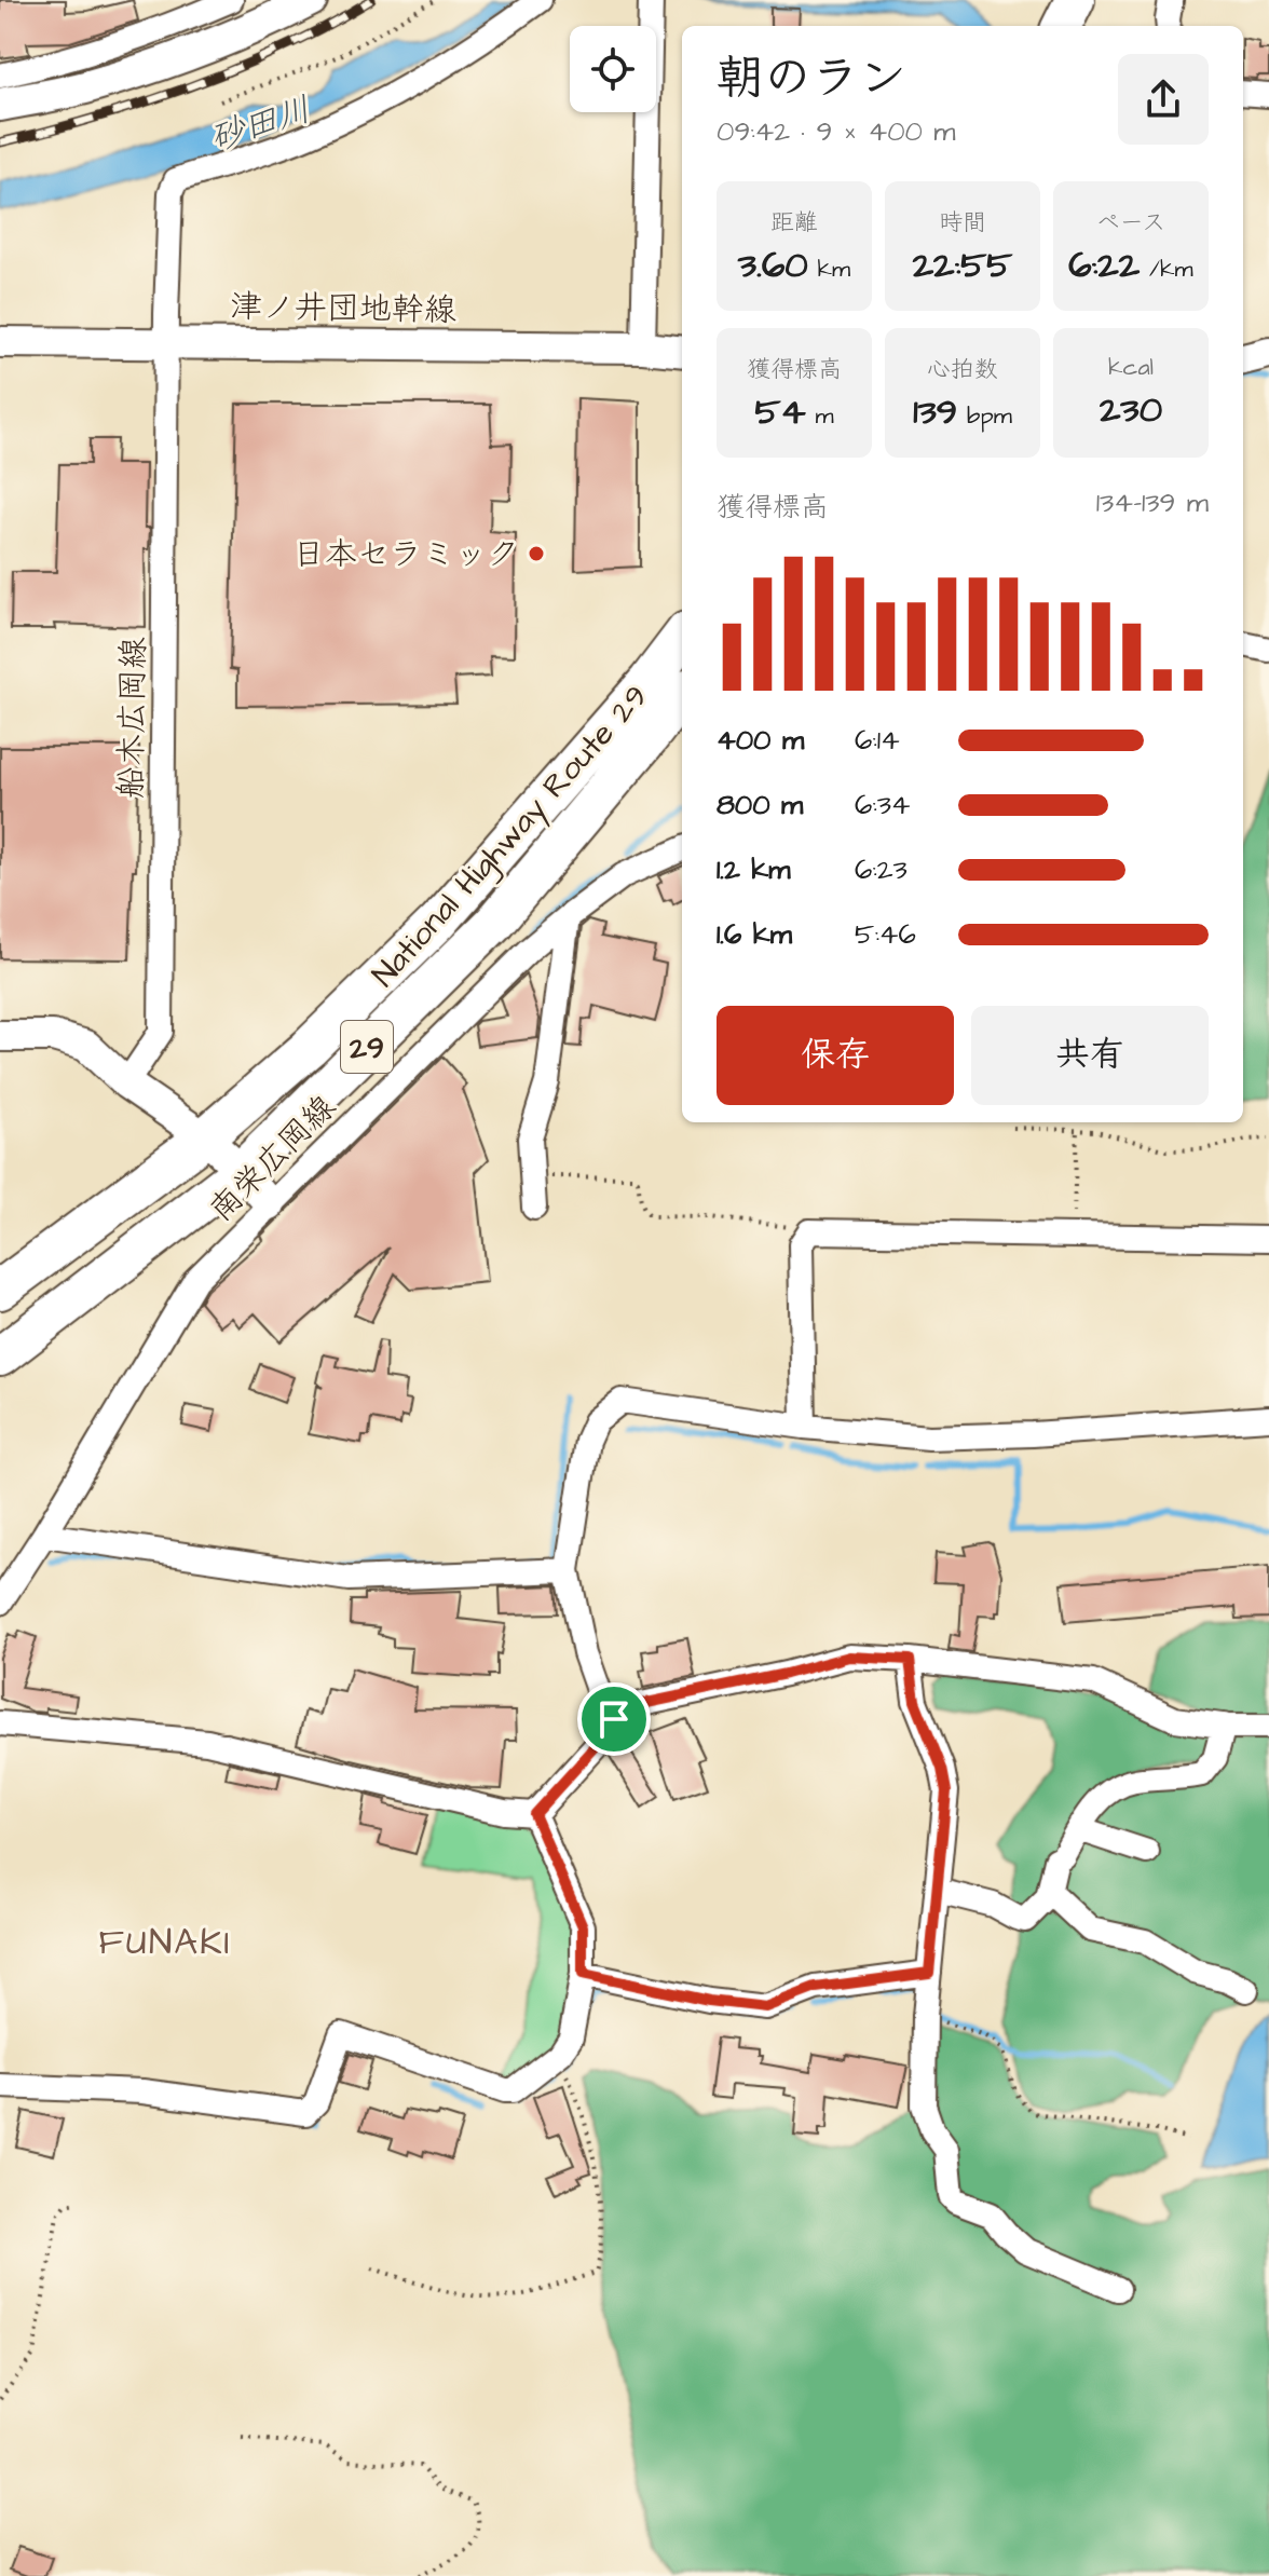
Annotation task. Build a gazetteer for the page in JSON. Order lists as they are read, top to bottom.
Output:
{
  "streets": {
    "highway": ["National Highway Route 29", "29"],
    "street": ["津ノ井団地幹線", "船木広岡線", "南栄広岡線"]
  },
  "crossings": [
    ["津ノ井団地幹線", "船木広岡線"]
  ],
  "districts": ["FUNAKI"],
  "water": ["砂田川"],
  "places": ["日本セラミック"],
  "page": {
    "heading": ["朝のラン", "09:42 · 9 × 400 m"],
    "stats": [
      ["距離", "3.60 km"],
      ["時間", "22:55"],
      ["ペース", "6:22 /km"],
      ["獲得標高", "54 m"],
      ["心拍数", "139 bpm"],
      ["kcal", "230"]
    ],
    "chart": ["獲得標高", "134–139 m"],
    "list": [
      {
        "name": "400 m",
        "note": "6:14"
      },
      {
        "name": "800 m",
        "note": "6:34"
      },
      {
        "name": "1.2 km",
        "note": "6:23"
      },
      {
        "name": "1.6 km",
        "note": "5:46"
      }
    ],
    "buttons": ["保存", "共有"]
  }
}
